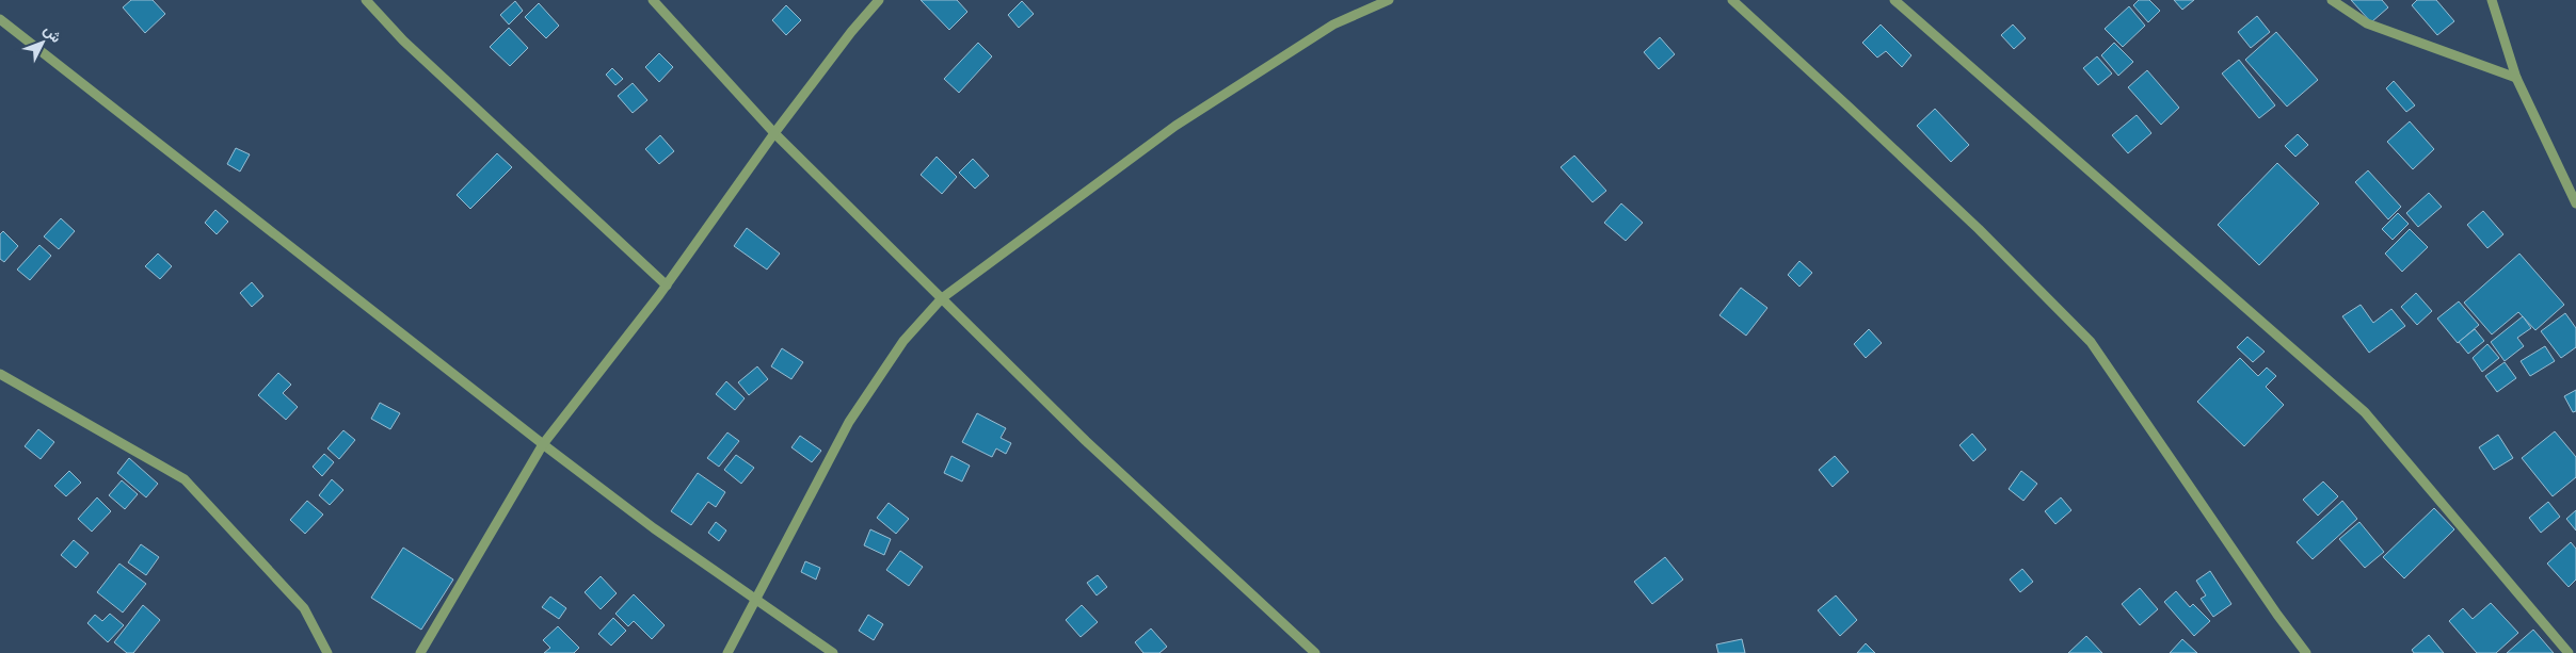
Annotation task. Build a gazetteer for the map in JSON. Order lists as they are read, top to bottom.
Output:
{
  "north": "top right"
}
